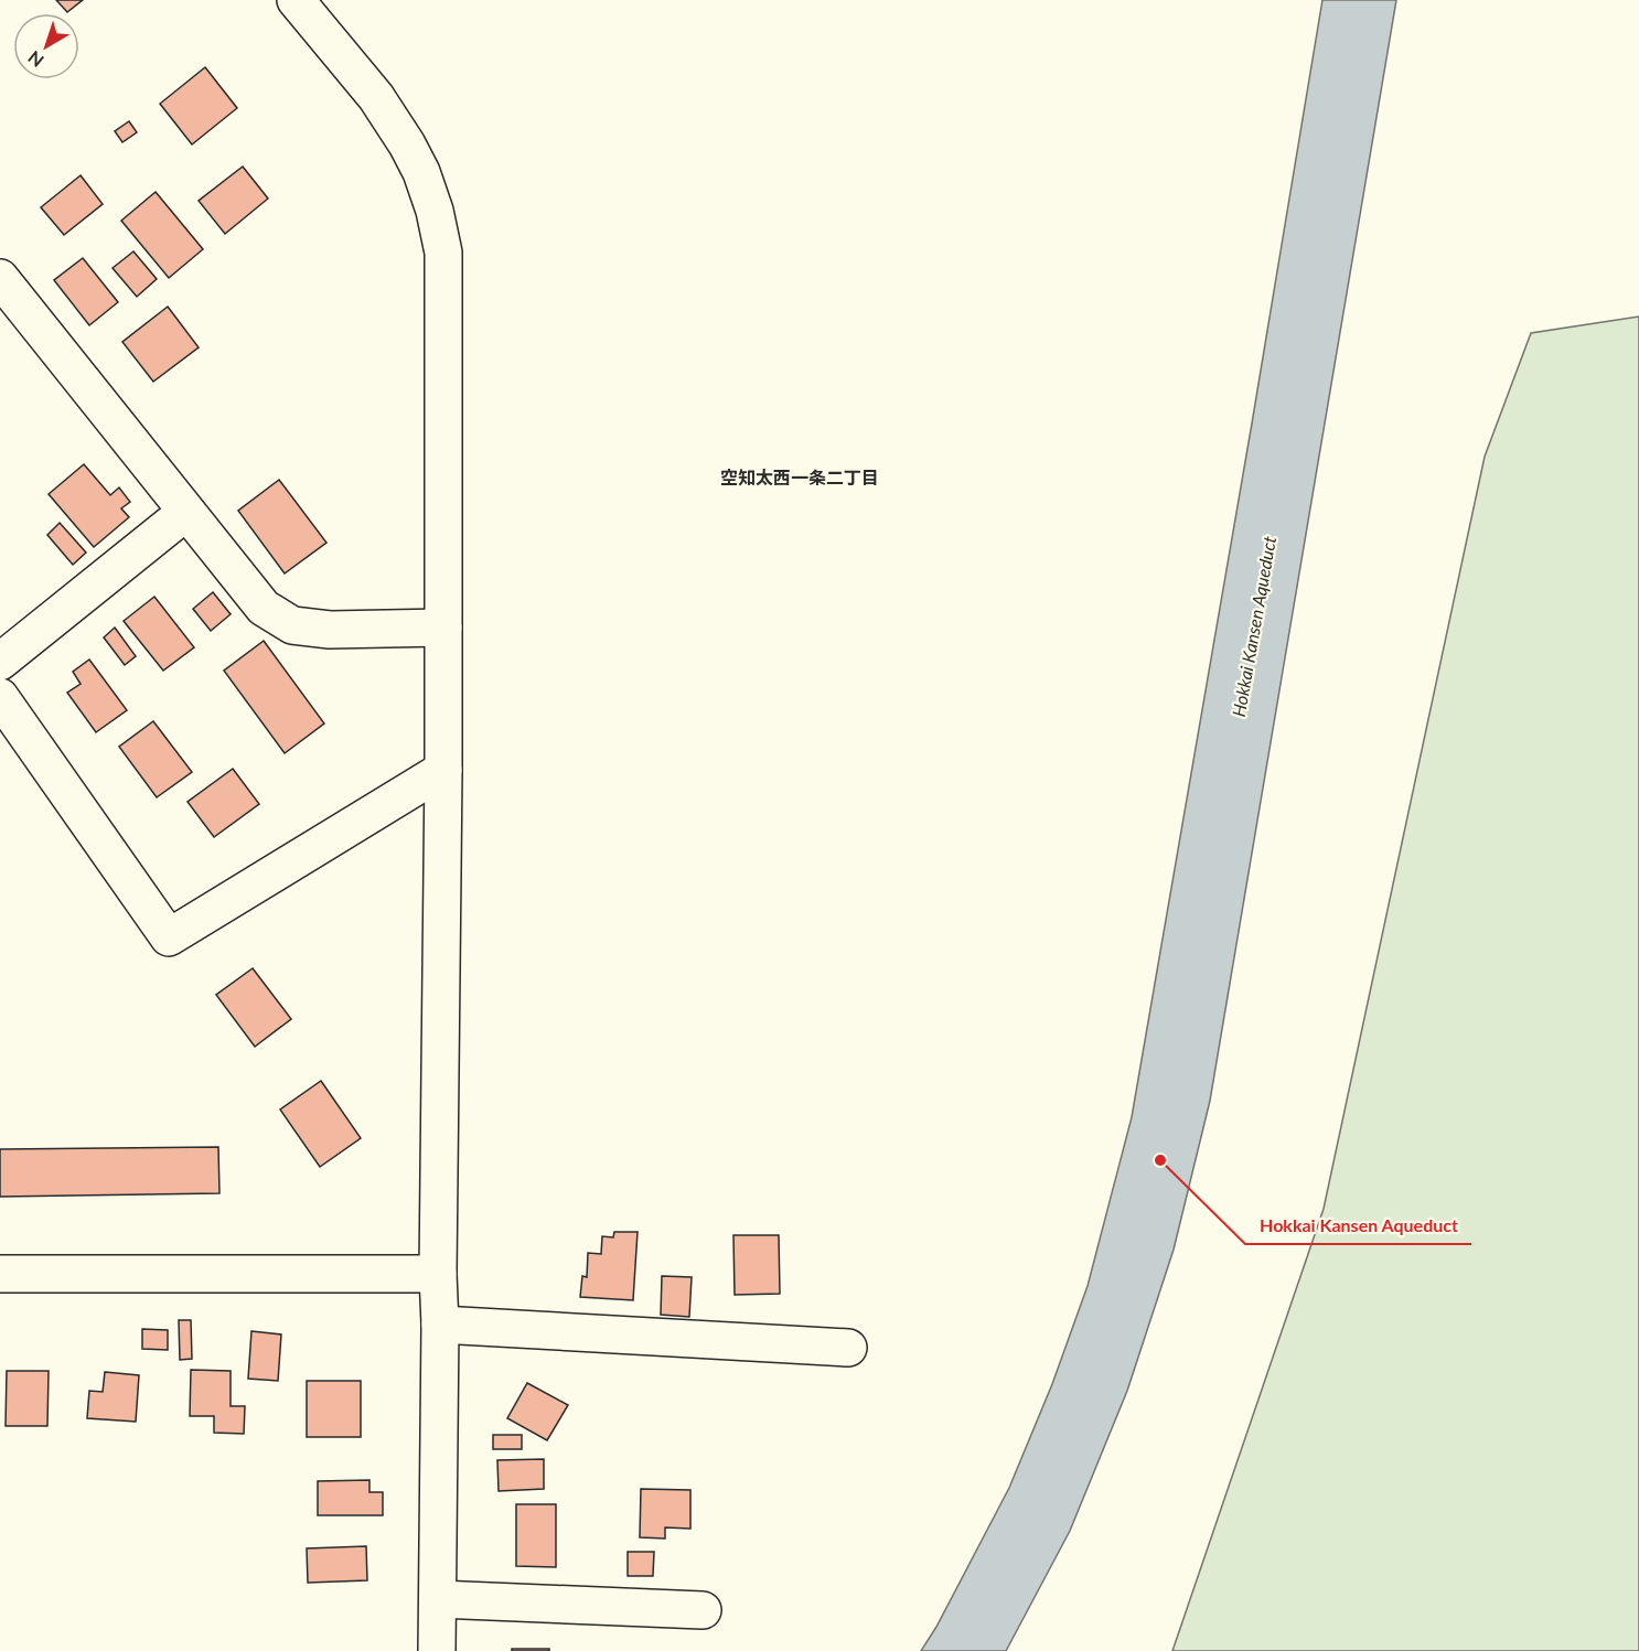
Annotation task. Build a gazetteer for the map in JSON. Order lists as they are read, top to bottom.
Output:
{
  "districts": ["空知太西一条二丁目"],
  "water": ["Hokkai Kansen Aqueduct"],
  "places": ["Hokkai Kansen Aqueduct"],
  "north": "bottom left"
}
